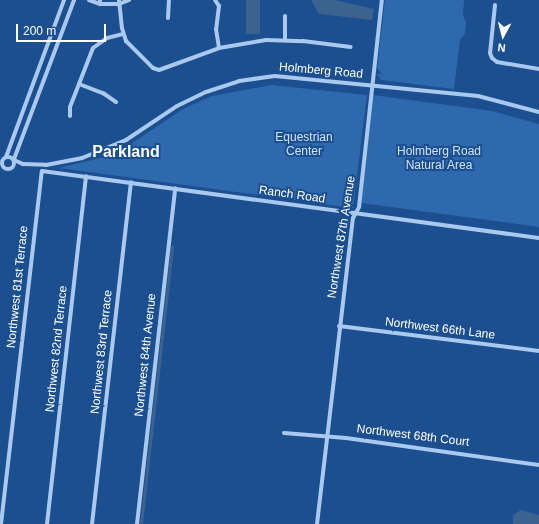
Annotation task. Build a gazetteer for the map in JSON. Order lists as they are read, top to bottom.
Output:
{
  "streets": {
    "street": [
      "Holmberg Road",
      "Ranch Road",
      "Northwest 87th Avenue",
      "Northwest 81st Terrace",
      "Northwest 66th Lane",
      "Northwest 82nd Terrace",
      "Northwest 83rd Terrace",
      "Northwest 84th Avenue",
      "Northwest 68th Court"
    ]
  },
  "crossings": [
    ["Holmberg Road", "Northwest 87th Avenue"],
    ["Ranch Road", "Northwest 87th Avenue"],
    ["Ranch Road", "Northwest 81st Terrace"],
    ["Ranch Road", "Northwest 82nd Terrace"],
    ["Ranch Road", "Northwest 83rd Terrace"],
    ["Ranch Road", "Northwest 84th Avenue"],
    ["Northwest 87th Avenue", "Northwest 66th Lane"],
    ["Northwest 87th Avenue", "Northwest 68th Court"]
  ],
  "districts": ["Parkland"],
  "parks": ["Equestrian Center", "Holmberg Road Natural Area"],
  "scale_bar": "200 m",
  "north": "bottom"
}
